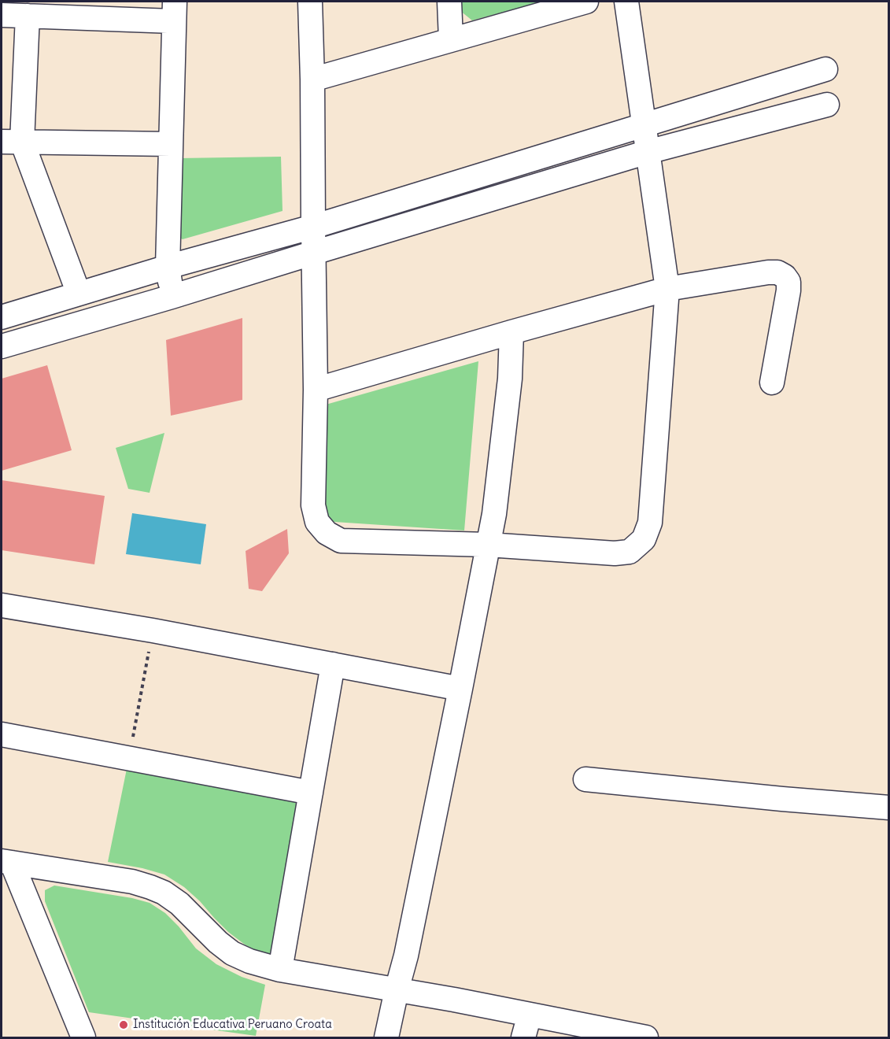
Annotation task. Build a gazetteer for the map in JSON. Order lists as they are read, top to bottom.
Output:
{
  "places": ["Institución Educativa Peruano Croata"]
}
